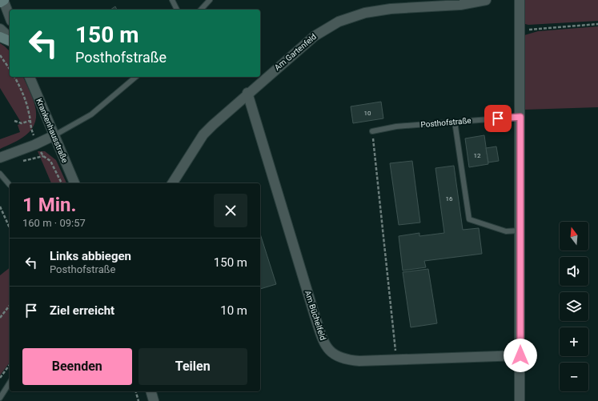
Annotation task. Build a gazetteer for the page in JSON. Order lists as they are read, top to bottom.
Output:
{
  "streets": {
    "street": ["Am Gartenfeld", "Krankenhausstraße", "Am Büchelfeld"],
    "lane": ["Posthofstraße"]
  },
  "crossings": [
    ["Am Gartenfeld", "Am Büchelfeld"]
  ],
  "house_numbers": ["10", "12", "16"],
  "north": "top",
  "page": {
    "turn": ["150 m", "Posthofstraße"],
    "heading": ["1 Min.", "160 m · 09:57"],
    "map_buttons": ["+", "−"],
    "list": [
      {
        "name": "Links abbiegen",
        "note": "Posthofstraße",
        "value": "150 m"
      },
      {
        "name": "Ziel erreicht",
        "value": "10 m"
      }
    ],
    "buttons": ["Beenden", "Teilen"]
  }
}
